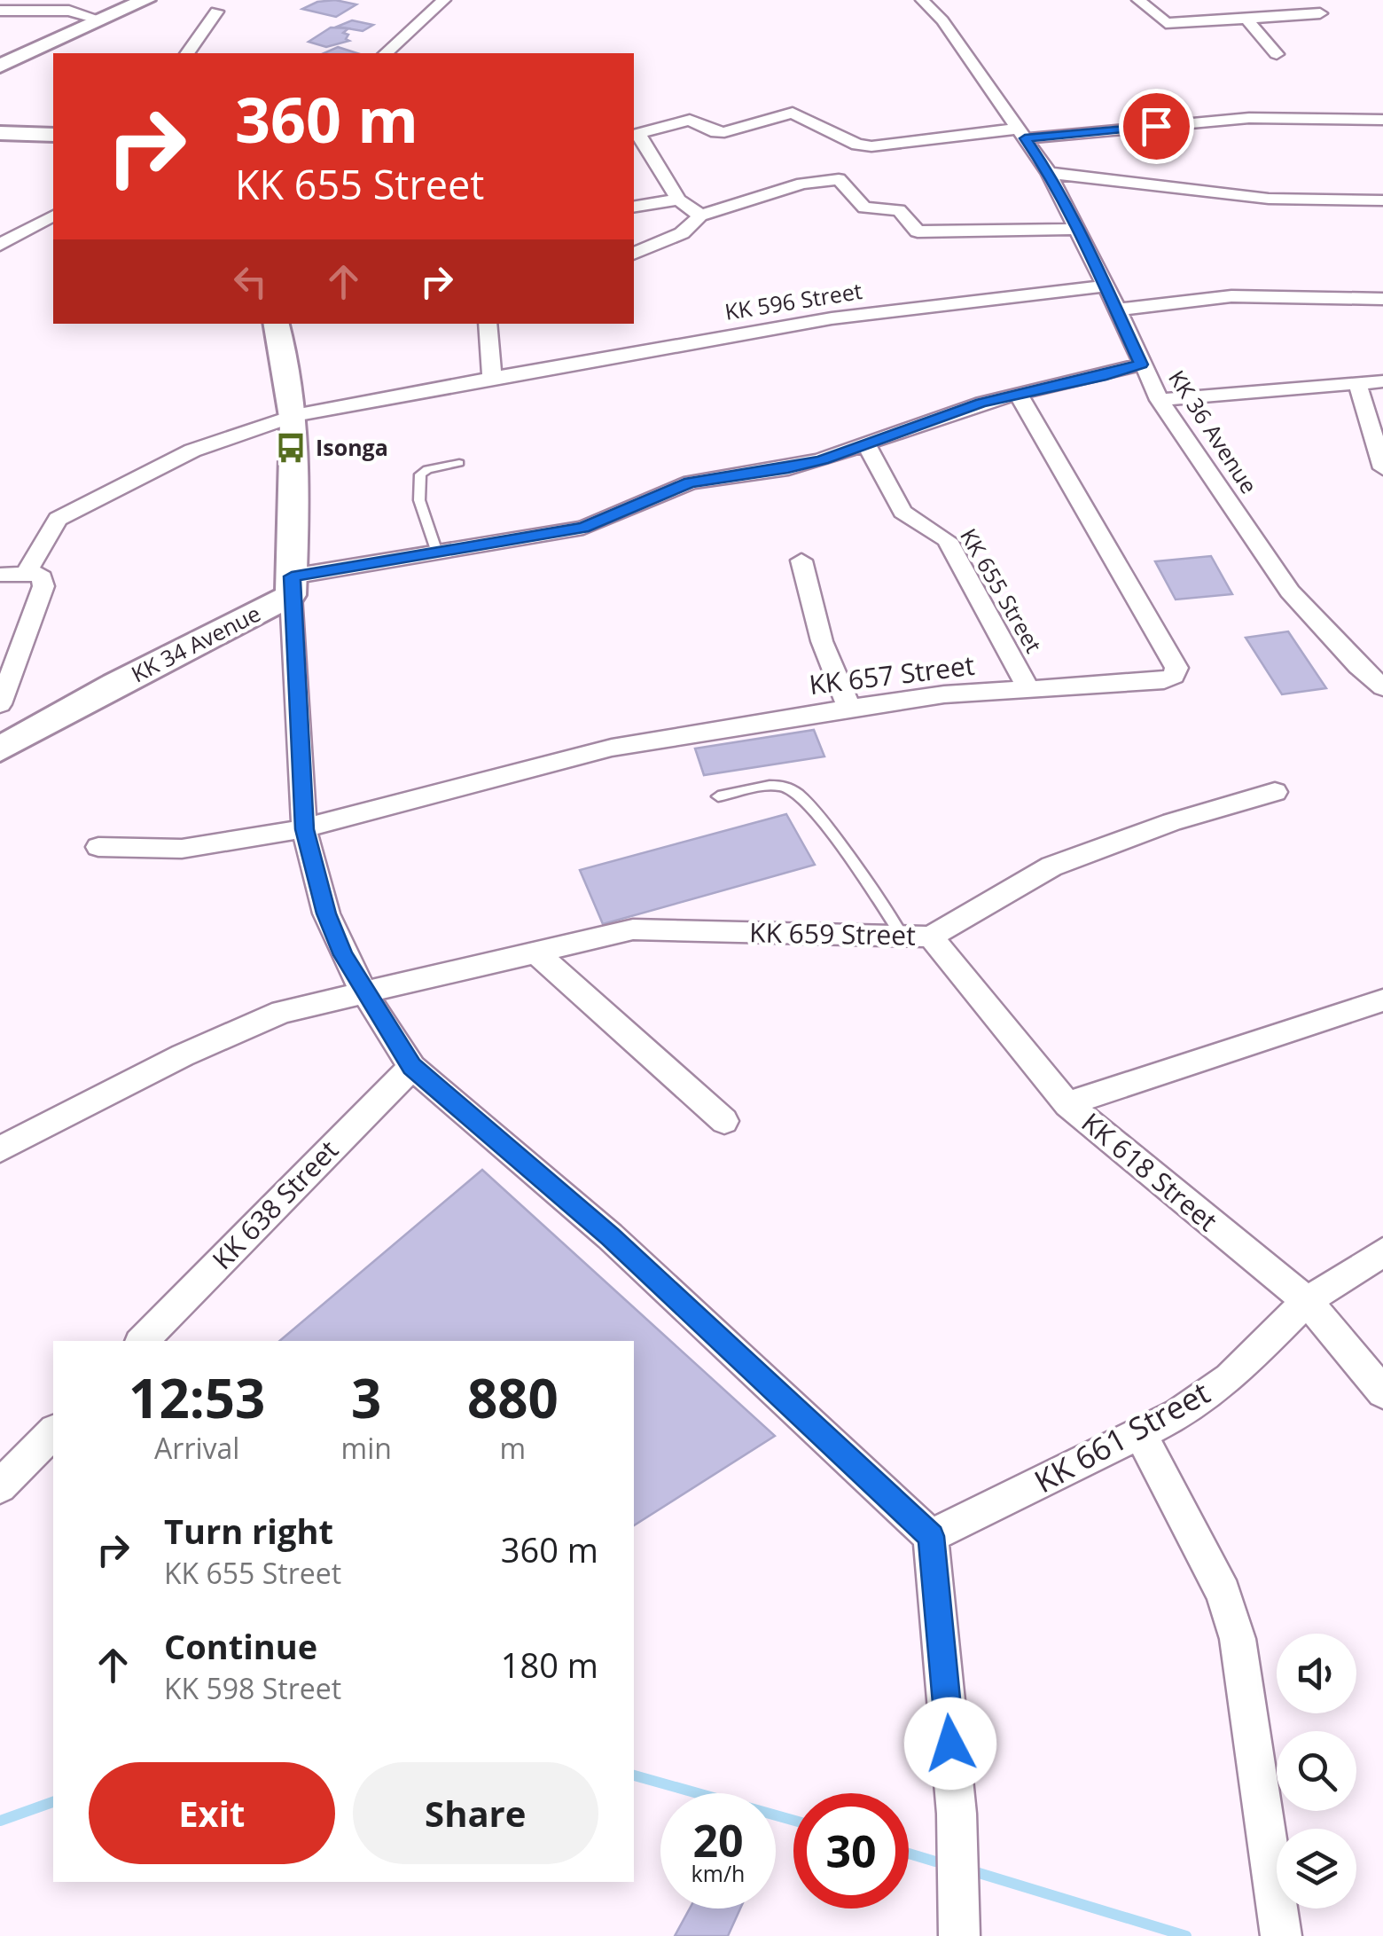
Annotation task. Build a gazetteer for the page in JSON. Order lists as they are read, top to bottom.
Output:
{
  "streets": {
    "main road": ["KK 34 Avenue"],
    "street": [
      "KK 596 Street",
      "KK 36 Avenue",
      "KK 655 Street",
      "KK 657 Street",
      "KK 659 Street",
      "KK 618 Street",
      "KK 638 Street",
      "KK 661 Street"
    ]
  },
  "crossings": [
    ["KK 596 Street", "KK 36 Avenue"],
    ["KK 655 Street", "KK 657 Street"],
    ["KK 659 Street", "KK 618 Street"],
    ["KK 618 Street", "KK 661 Street"]
  ],
  "places": {
    "bus stop": ["Isonga"]
  },
  "page": {
    "turn": ["360 m", "KK 655 Street"],
    "eta": [
      "12:53",
      "Arrival",
      "3",
      "min",
      "880",
      "m"
    ],
    "list": [
      {
        "name": "Turn right",
        "note": "KK 655 Street",
        "value": "360 m"
      },
      {
        "name": "Continue",
        "note": "KK 598 Street",
        "value": "180 m"
      }
    ],
    "buttons": ["Exit", "Share"],
    "speed": "20 km/h",
    "limit": "30"
  }
}
